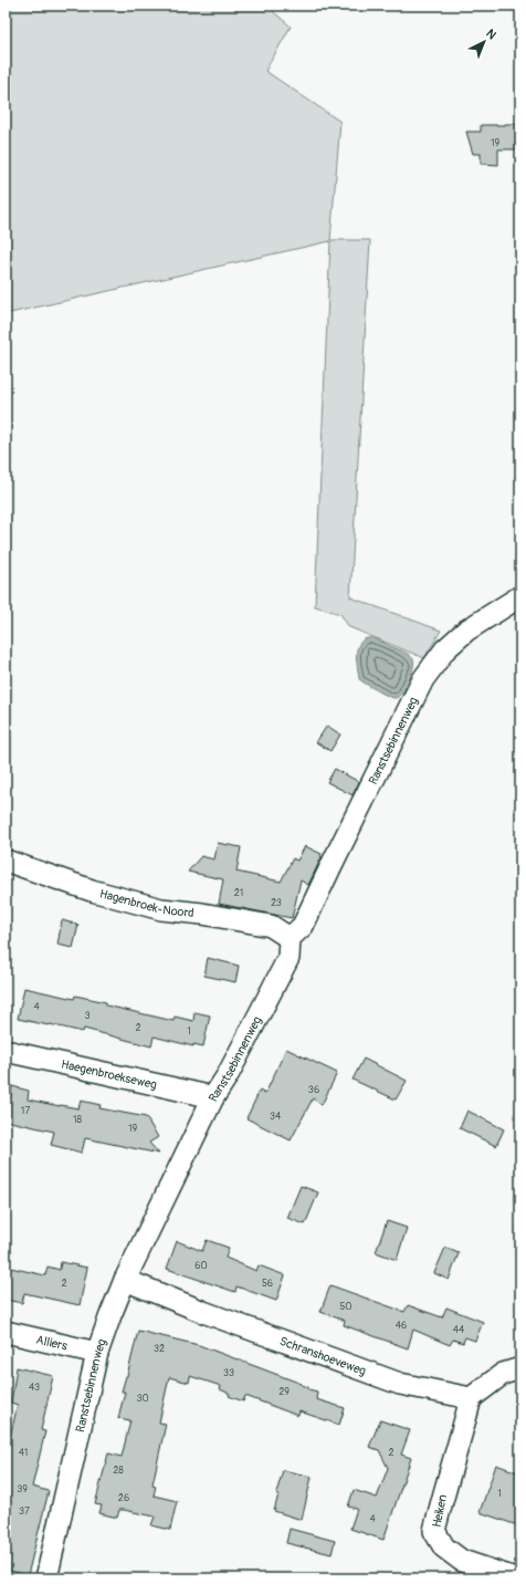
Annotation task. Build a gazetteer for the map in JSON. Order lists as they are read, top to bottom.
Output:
{
  "streets": {
    "street": [
      "Ranstsebinnenweg",
      "Hagenbroek-Noord",
      "Haegenbroekseweg",
      "Alliers",
      "Schranshoeveweg",
      "Heiken"
    ]
  },
  "crossings": [
    ["Ranstsebinnenweg", "Hagenbroek-Noord"],
    ["Ranstsebinnenweg", "Haegenbroekseweg"],
    ["Ranstsebinnenweg", "Alliers"],
    ["Ranstsebinnenweg", "Schranshoeveweg"],
    ["Schranshoeveweg", "Heiken"]
  ],
  "house_numbers": [
    "19",
    "21",
    "23",
    "4",
    "3",
    "2",
    "1",
    "36",
    "17",
    "34",
    "18",
    "19",
    "60",
    "2",
    "56",
    "50",
    "46",
    "44",
    "32",
    "33",
    "43",
    "29",
    "30",
    "41",
    "2",
    "28",
    "39",
    "1",
    "26",
    "37",
    "4"
  ],
  "north": "top right"
}
